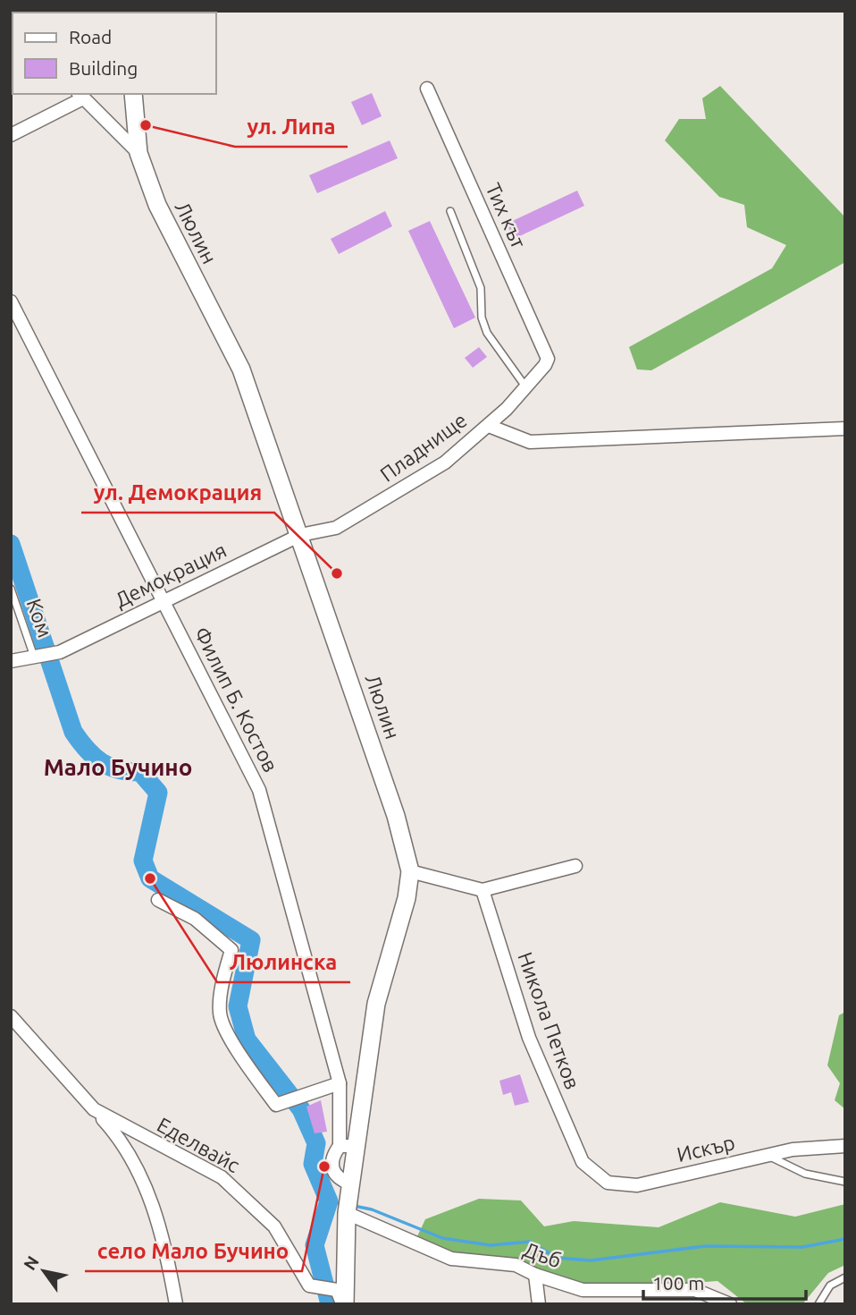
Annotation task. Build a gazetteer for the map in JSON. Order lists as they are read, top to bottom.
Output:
{
  "streets": {
    "street": [
      "Тих кът",
      "Люлин",
      "Пладнище",
      "Демокрация",
      "Филип Б. Костов",
      "Никола Петков",
      "Еделвайс",
      "Искър",
      "Дъб"
    ],
    "lane": ["Ком"]
  },
  "crossings": [
    ["Тих кът", "Пладнище"],
    ["Люлин", "Пладнище"],
    ["Люлин", "Демокрация"],
    ["Люлин", "Филип Б. Костов"],
    ["Люлин", "Еделвайс"],
    ["Люлин", "Дъб"],
    ["Пладнище", "Демокрация"],
    ["Демокрация", "Ком"],
    ["Демокрация", "Филип Б. Костов"],
    ["Никола Петков", "Искър"]
  ],
  "districts": ["Мало Бучино"],
  "places": [
    "ул. Липа",
    "ул. Демокрация",
    "Люлинска",
    "село Мало Бучино"
  ],
  "legend": ["Road", "Building"],
  "scale_bar": "100 m",
  "north": "top left"
}
